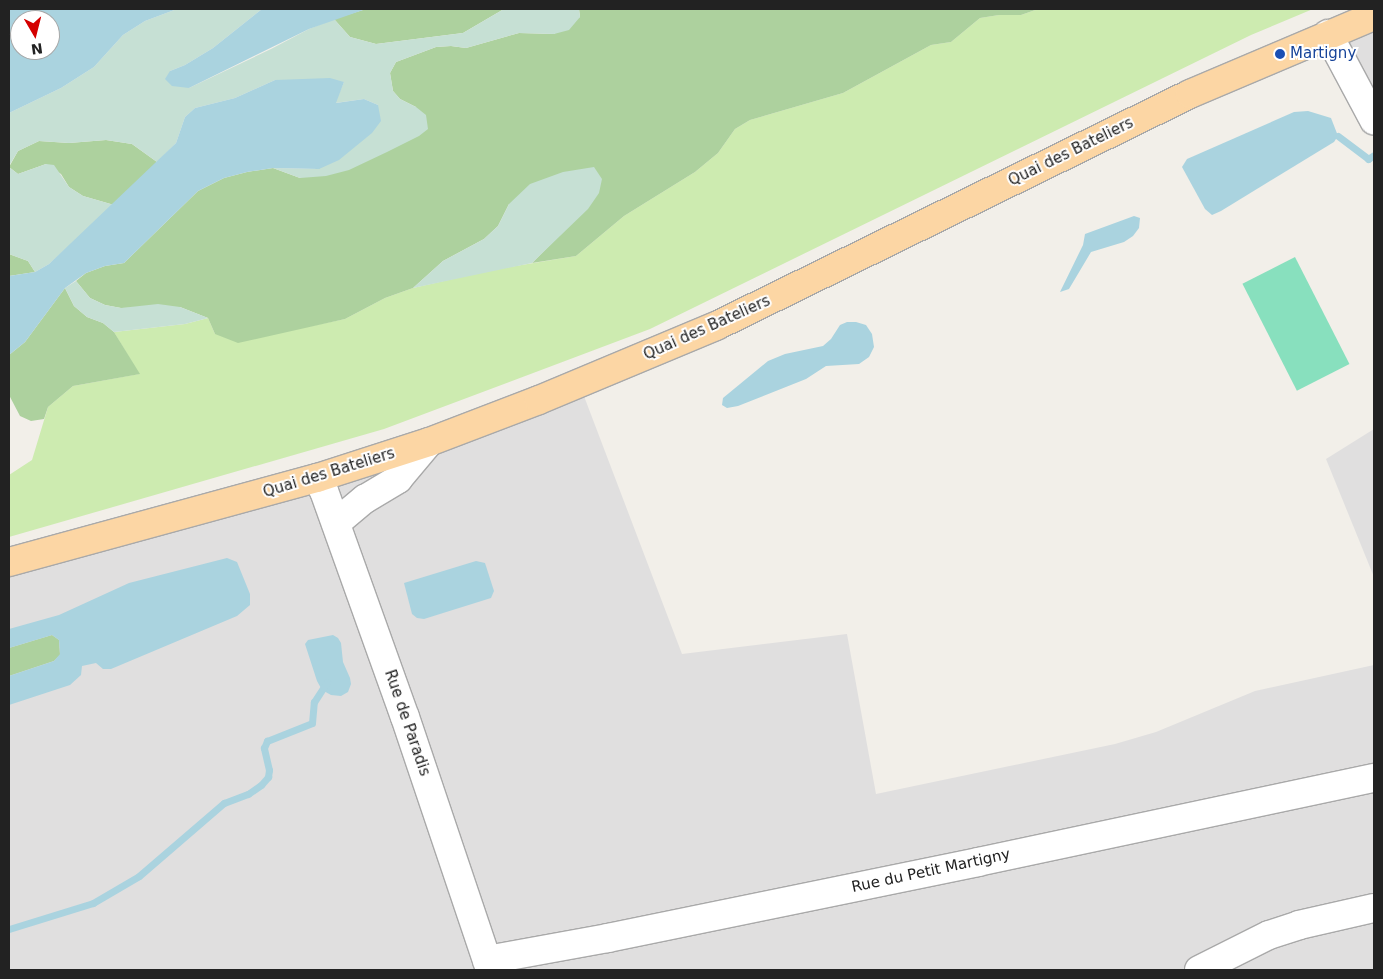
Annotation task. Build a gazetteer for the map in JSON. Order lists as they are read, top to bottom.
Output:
{
  "streets": {
    "main road": ["Quai des Bateliers"],
    "street": ["Rue de Paradis", "Rue du Petit Martigny"]
  },
  "crossings": [
    ["Quai des Bateliers", "Rue de Paradis"],
    ["Rue de Paradis", "Rue du Petit Martigny"]
  ],
  "places": ["Martigny"],
  "north": "bottom"
}
